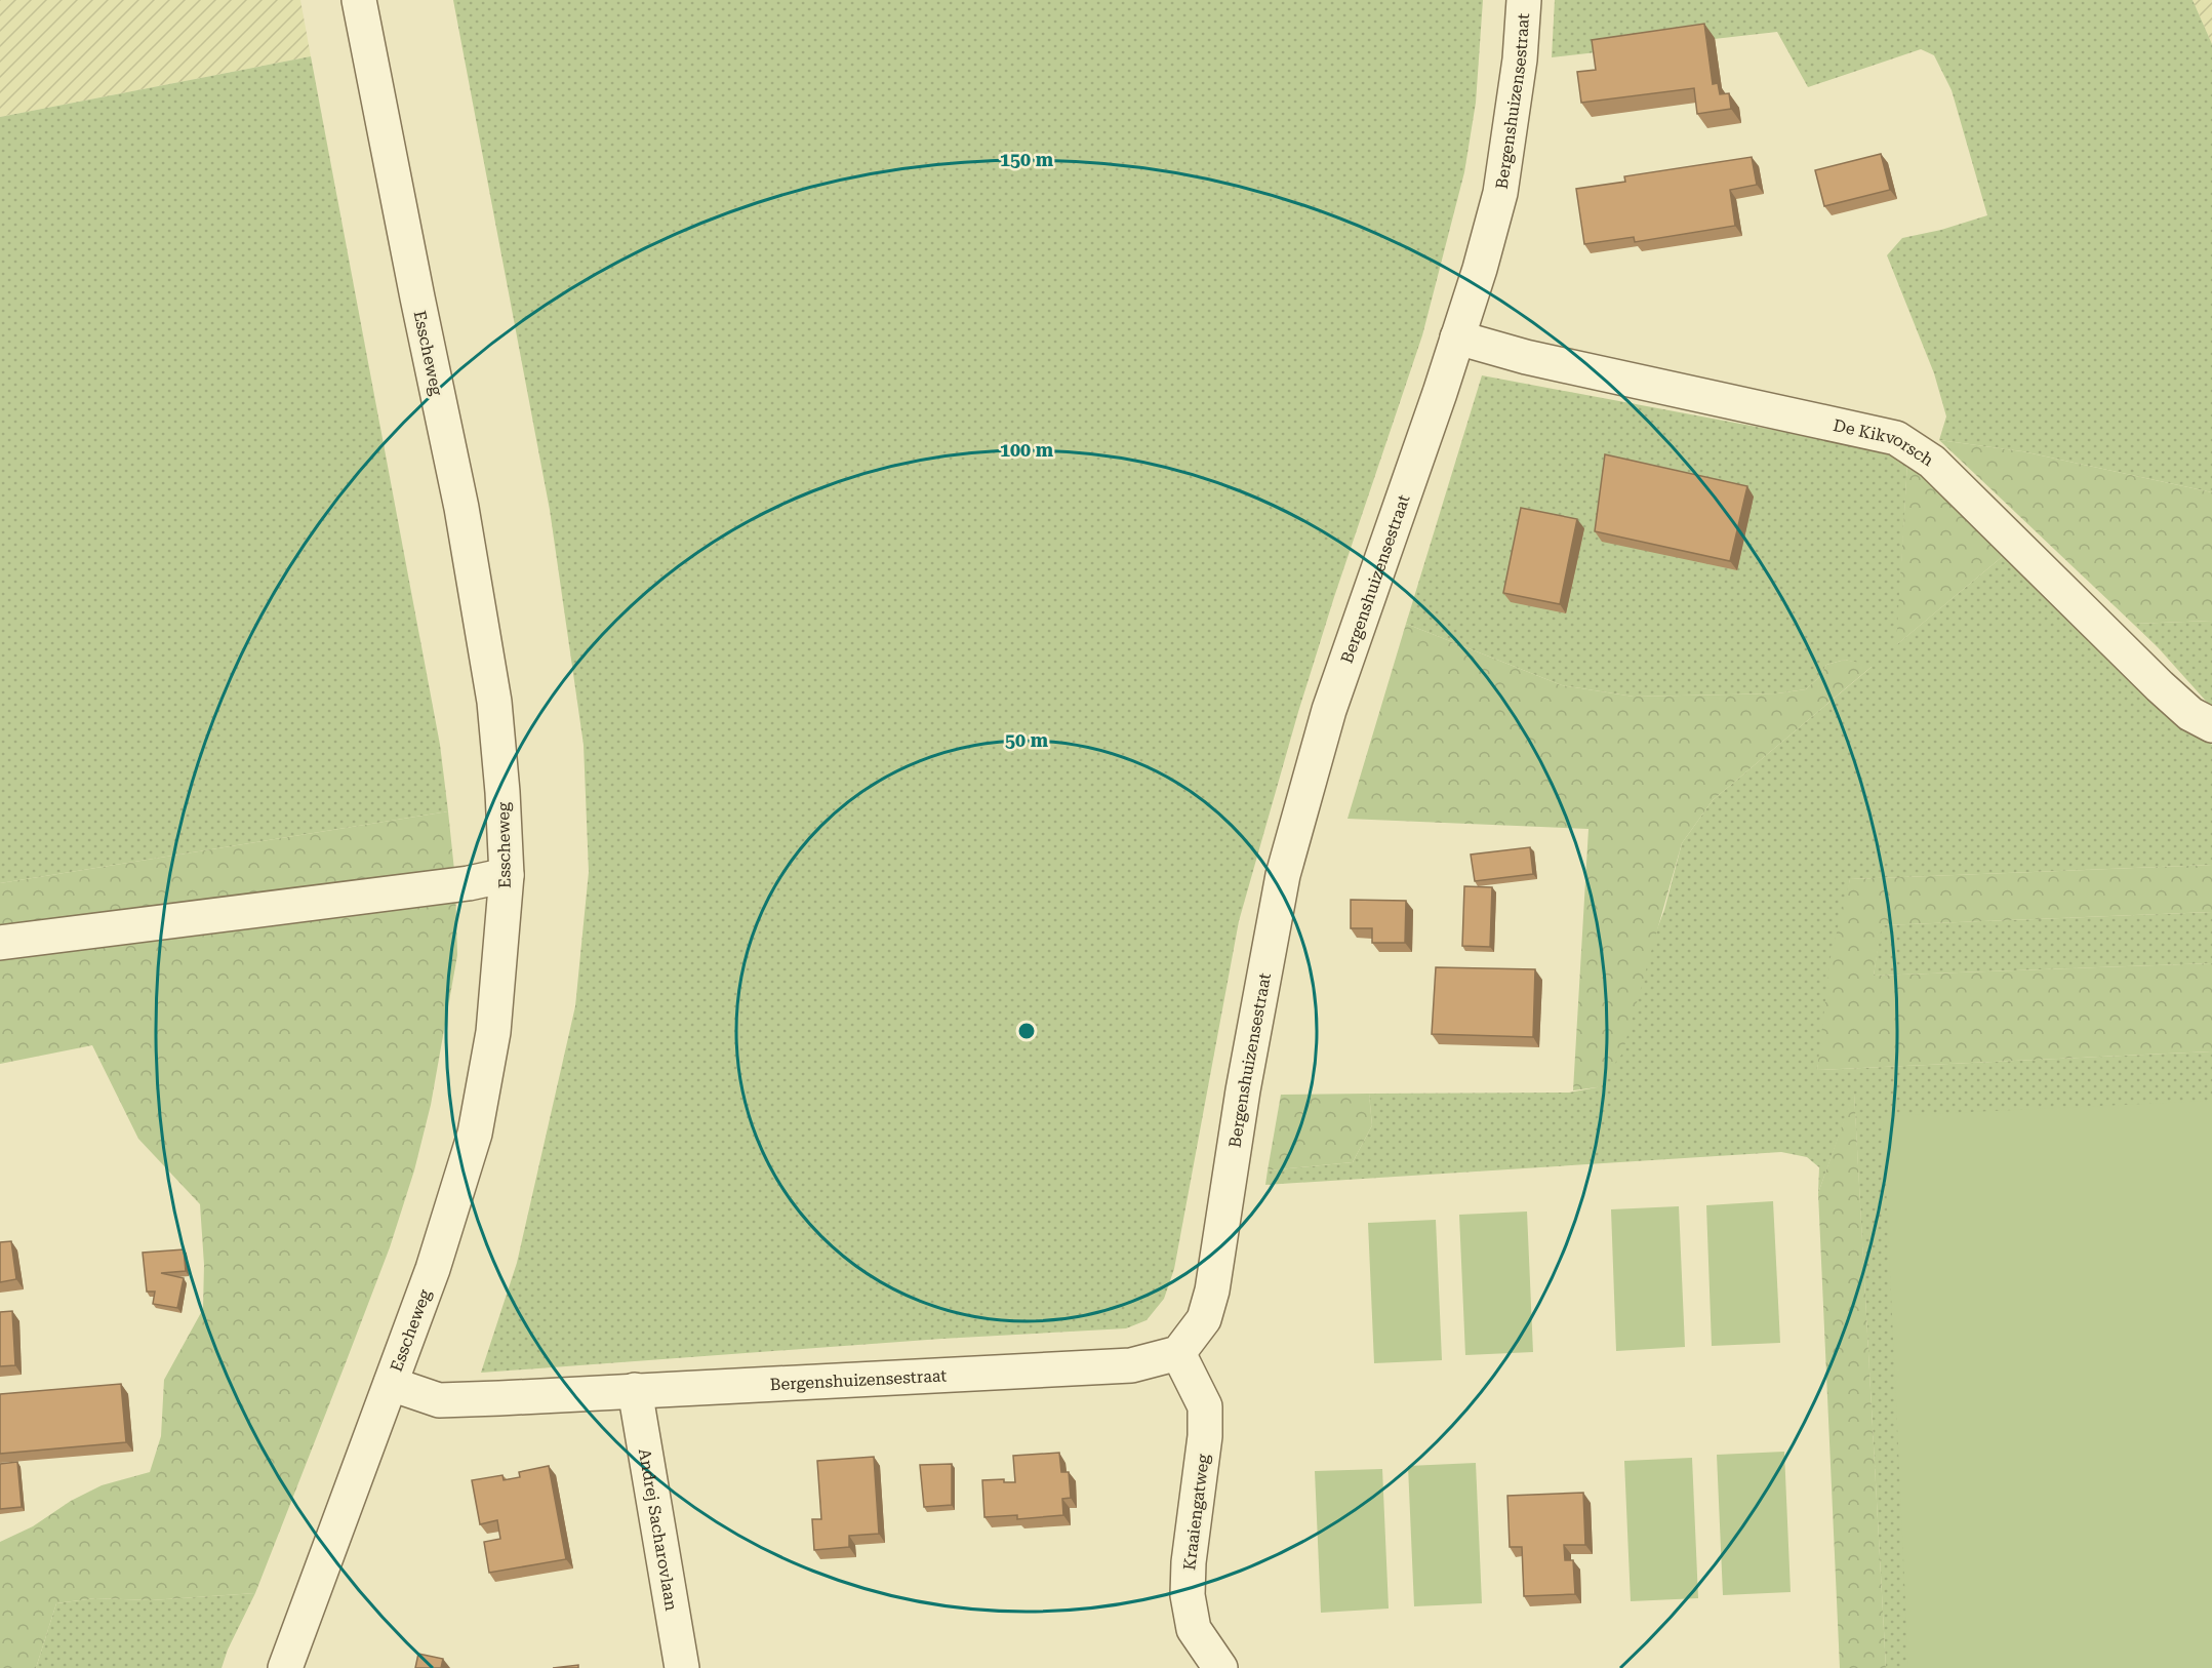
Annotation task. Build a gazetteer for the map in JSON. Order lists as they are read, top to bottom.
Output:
{
  "streets": {
    "street": [
      "Bergenshuizensestraat",
      "Esscheweg",
      "De Kikvorsch",
      "Kraaiengatweg",
      "Andrej Sacharovlaan"
    ]
  },
  "crossings": [
    ["Bergenshuizensestraat", "Esscheweg"],
    ["Bergenshuizensestraat", "De Kikvorsch"],
    ["Bergenshuizensestraat", "Kraaiengatweg"],
    ["Bergenshuizensestraat", "Andrej Sacharovlaan"]
  ],
  "rings": ["150 m", "100 m", "50 m"]
}
